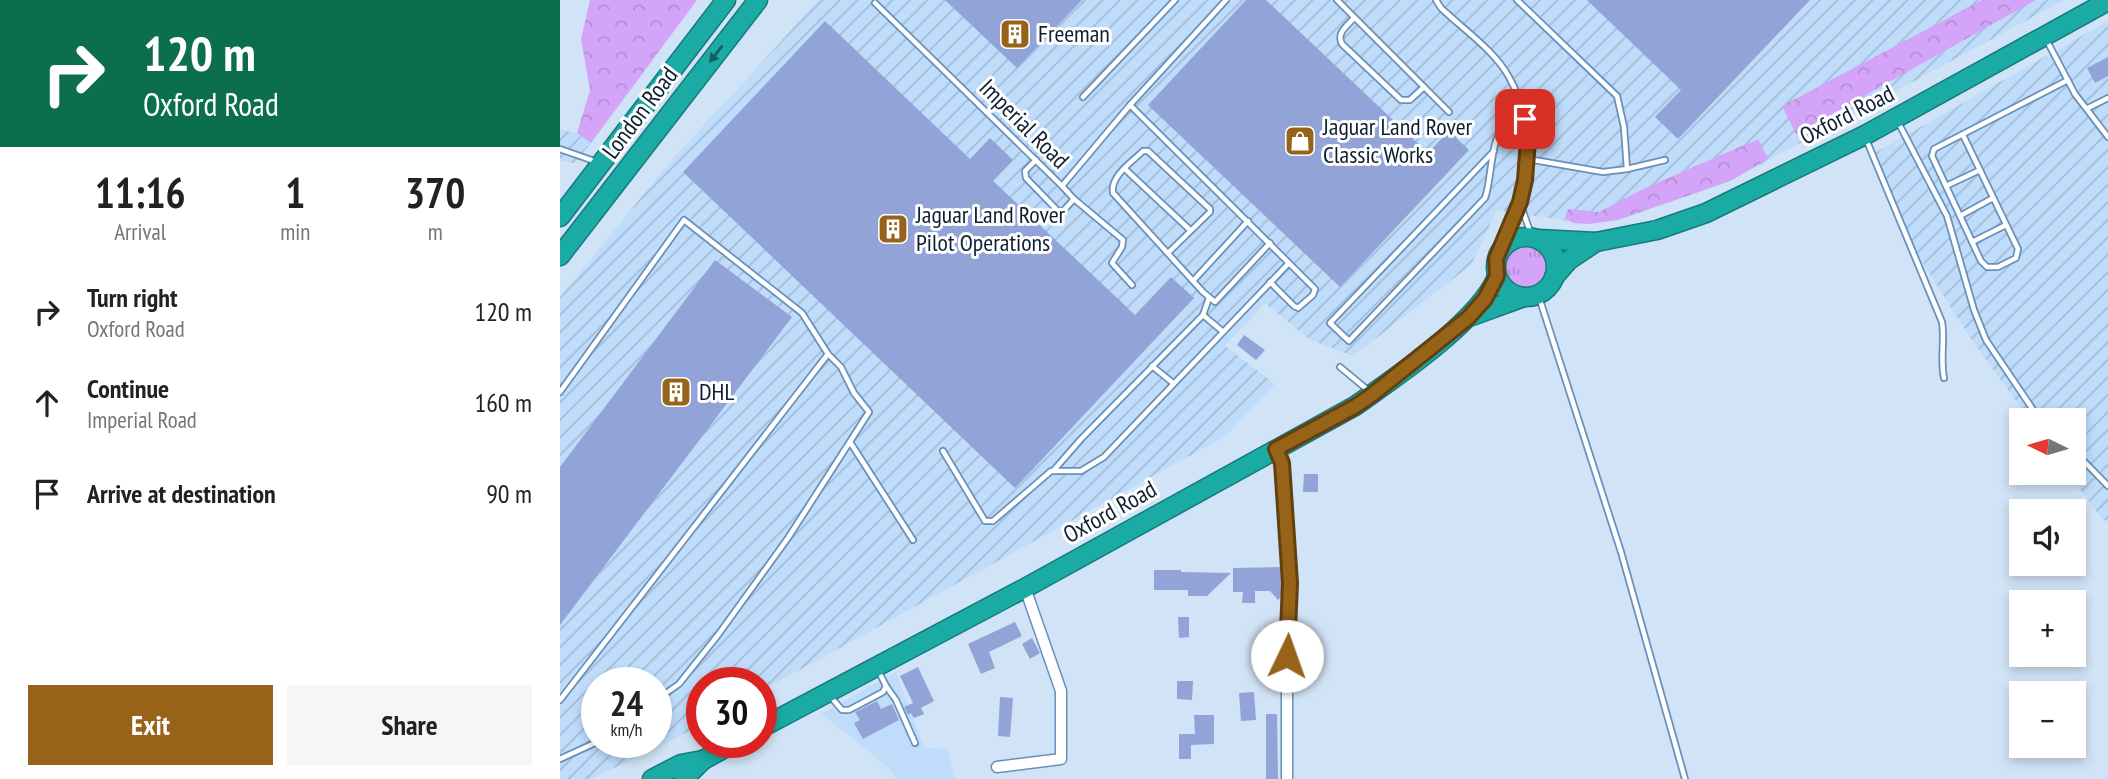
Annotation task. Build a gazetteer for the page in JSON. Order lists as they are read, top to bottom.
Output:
{
  "streets": {
    "highway": ["London Road", "Oxford Road"],
    "lane": ["Imperial Road"]
  },
  "places": {
    "building": ["Freeman", "Jaguar Land Rover Pilot Operations", "DHL"],
    "shop": ["Jaguar Land Rover Classic Works"]
  },
  "north": "left",
  "page": {
    "turn": ["120 m", "Oxford Road"],
    "eta": [
      "11:16",
      "Arrival",
      "1",
      "min",
      "370",
      "m"
    ],
    "list": [
      {
        "name": "Turn right",
        "note": "Oxford Road",
        "value": "120 m"
      },
      {
        "name": "Continue",
        "note": "Imperial Road",
        "value": "160 m"
      },
      {
        "name": "Arrive at destination",
        "value": "90 m"
      }
    ],
    "map_buttons": ["+", "−"],
    "speed": "24 km/h",
    "limit": "30",
    "buttons": ["Exit", "Share"]
  }
}
